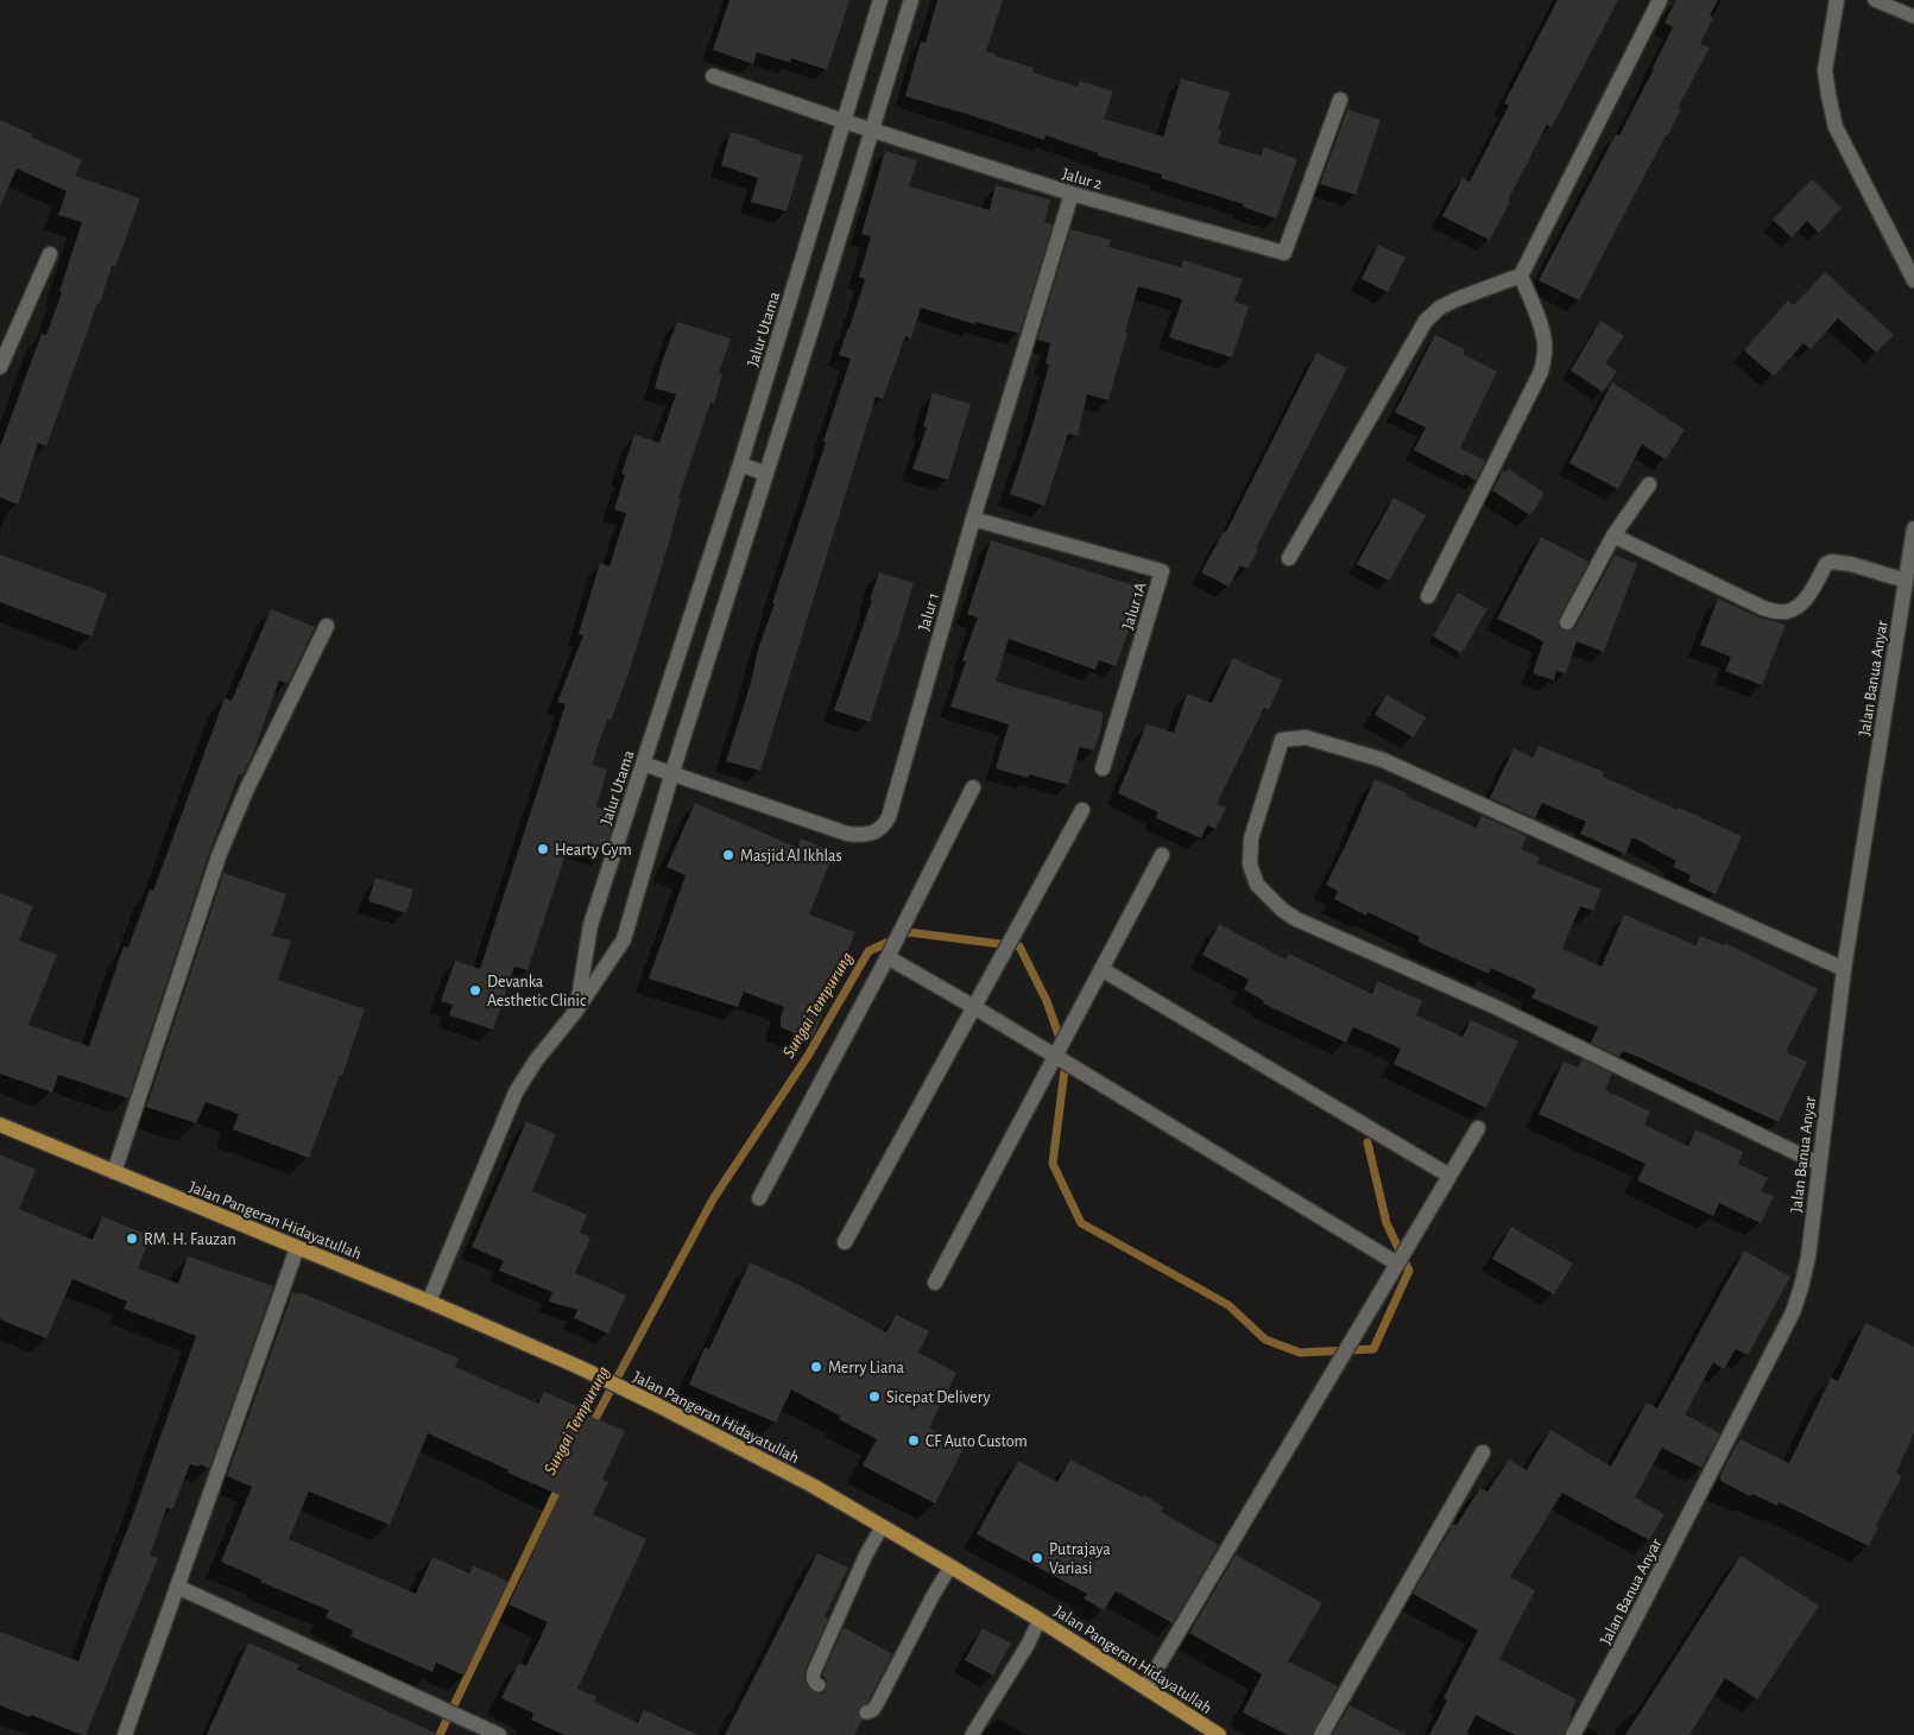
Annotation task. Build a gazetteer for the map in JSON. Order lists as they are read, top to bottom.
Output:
{
  "streets": {
    "main road": ["Jalan Pangeran Hidayatullah"],
    "street": [
      "Jalur 2",
      "Jalur Utama",
      "Jalur 1A",
      "Jalur 1",
      "Jalan Banua Anyar"
    ]
  },
  "crossings": [
    ["Jalur 2", "Jalur Utama"],
    ["Jalur 2", "Jalur 1"],
    ["Jalur Utama", "Jalur 1"],
    ["Jalur 1A", "Jalur 1"]
  ],
  "water": ["Sungai Tempurung"],
  "places": [
    "Hearty Gym",
    "Masjid Al Ikhlas",
    "Devanka Aesthetic Clinic",
    "RM. H. Fauzan",
    "Merry Liana",
    "Sicepat Delivery",
    "CF Auto Custom",
    "Putrajaya Variasi"
  ]
}
